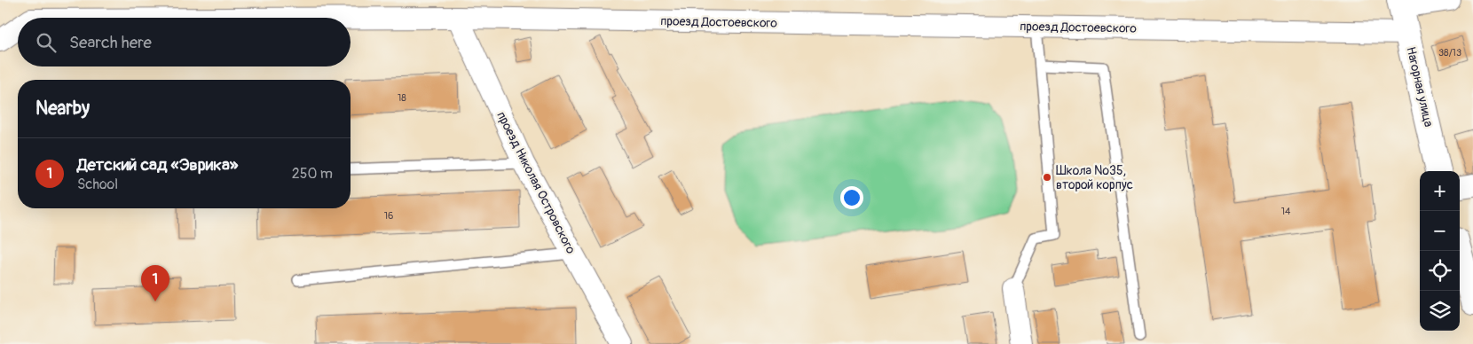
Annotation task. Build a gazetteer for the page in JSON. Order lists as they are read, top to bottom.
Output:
{
  "streets": {
    "street": ["проезд Достоевского", "Нагорная улица", "проезд Николая Островского"]
  },
  "crossings": [
    ["проезд Достоевского", "Нагорная улица"],
    ["проезд Достоевского", "проезд Николая Островского"]
  ],
  "places": ["Школа №35, второй корпус"],
  "house_numbers": [
    "38/13",
    "18",
    "14",
    "16"
  ],
  "page": {
    "search": "Search here",
    "heading": "Nearby",
    "list": [
      {
        "mark": "1",
        "name": "Детский сад «Эврика»",
        "note": "School",
        "value": "250 m"
      }
    ],
    "map_buttons": ["+", "−"],
    "pins": "1"
  }
}
